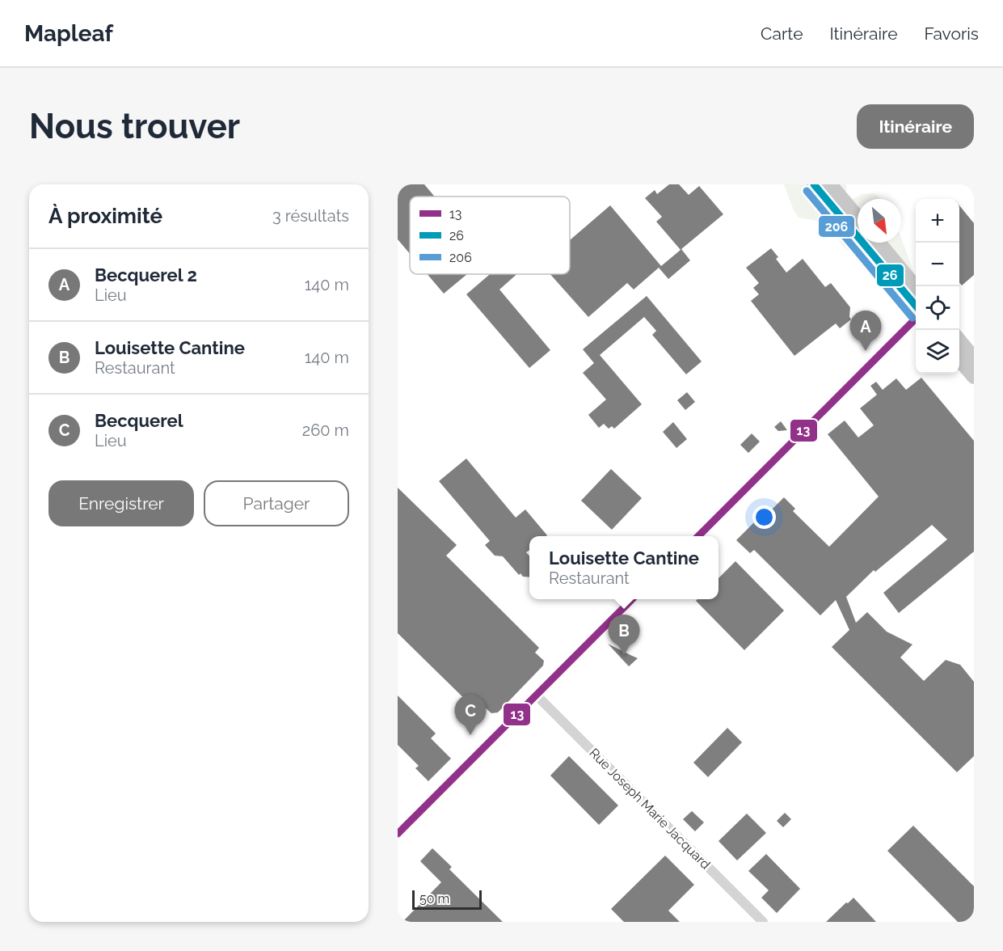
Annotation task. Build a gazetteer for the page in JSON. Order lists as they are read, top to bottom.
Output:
{
  "streets": {
    "street": ["Rue Joseph Marie Jacquard"]
  },
  "lines": ["transit line 26", "transit line 206", "transit line 13"],
  "legend": ["13", "26", "206"],
  "scale_bar": "50 m",
  "north": "bottom right",
  "page": {
    "header": "Mapleaf",
    "nav": ["Carte", "Itinéraire", "Favoris"],
    "buttons": [
      "Itinéraire",
      ["Enregistrer", "Partager"]
    ],
    "title": "Nous trouver",
    "heading": ["À proximité", "3 résultats"],
    "map_buttons": ["+", "−"],
    "list": [
      {
        "mark": "A",
        "name": "Becquerel 2",
        "note": "Lieu",
        "value": "140 m"
      },
      {
        "mark": "B",
        "name": "Louisette Cantine",
        "note": "Restaurant",
        "value": "140 m"
      },
      {
        "mark": "C",
        "name": "Becquerel",
        "note": "Lieu",
        "value": "260 m"
      }
    ],
    "pins": ["A", "B", "C"],
    "popup": ["Louisette Cantine", "Restaurant"],
    "scale": "50 m"
  }
}
